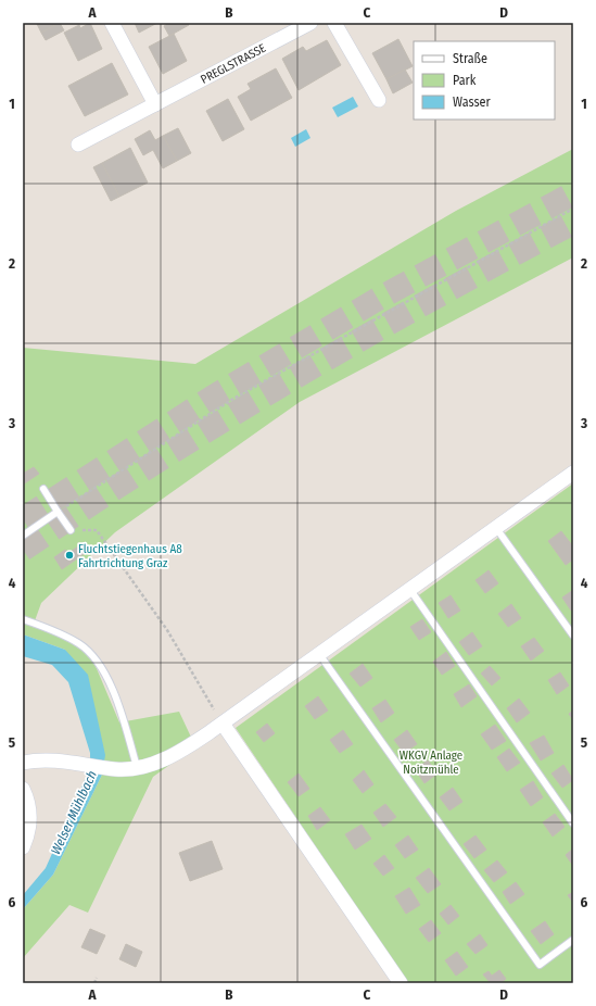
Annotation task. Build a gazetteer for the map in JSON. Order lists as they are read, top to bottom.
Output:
{
  "streets": {
    "street": ["PREGLSTRASSE"]
  },
  "water": ["Welser Mühlbach"],
  "parks": ["WKGV Anlage Noitzmühle"],
  "places": ["Fluchtstiegenhaus A8 Fahrtrichtung Graz"],
  "legend": ["Straße", "Park", "Wasser"],
  "grid": {
    "columns": [
      "A",
      "B",
      "C",
      "D"
    ],
    "rows": [
      "1",
      "2",
      "3",
      "4",
      "5",
      "6"
    ]
  }
}
